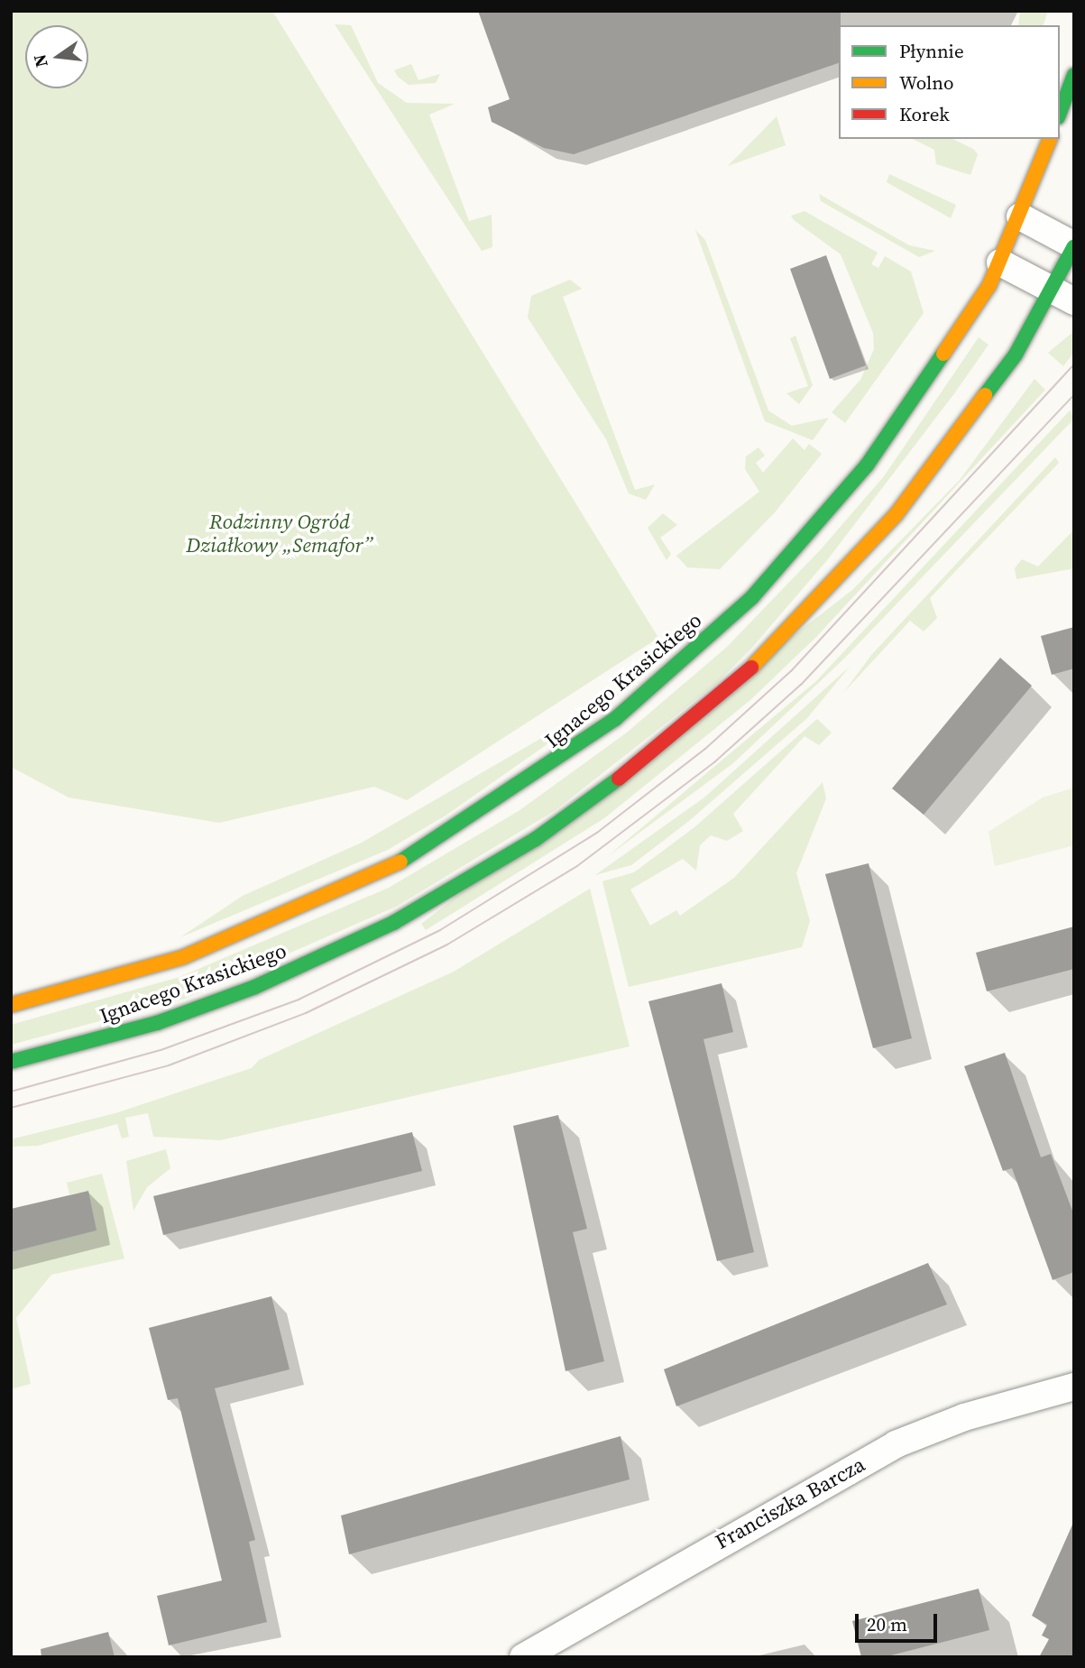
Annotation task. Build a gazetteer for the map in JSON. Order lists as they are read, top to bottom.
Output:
{
  "streets": {
    "main road": ["Ignacego Krasickiego"],
    "street": ["Franciszka Barcza"]
  },
  "parks": ["Rodzinny Ogród Działkowy „Semafor”"],
  "legend": ["Płynnie", "Wolno", "Korek"],
  "scale_bar": "20 m",
  "north": "left"
}
